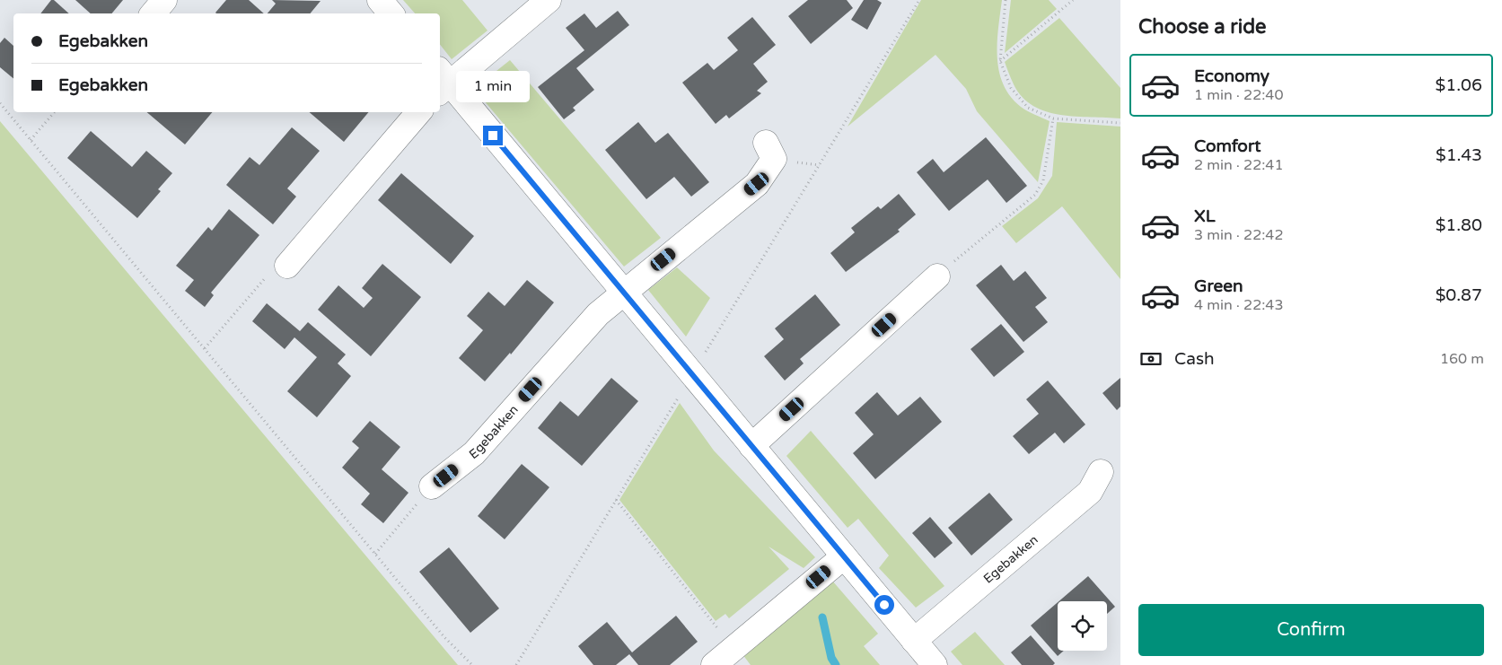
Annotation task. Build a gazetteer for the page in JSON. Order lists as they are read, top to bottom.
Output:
{
  "streets": {
    "street": ["Egebakken"]
  },
  "page": {
    "heading": "Choose a ride",
    "banner": ["Egebakken", "Egebakken"],
    "list": [
      {
        "name": "Economy",
        "note": "1 min · 22:40",
        "value": "$1.06"
      },
      {
        "name": "Comfort",
        "note": "2 min · 22:41",
        "value": "$1.43"
      },
      {
        "name": "XL",
        "note": "3 min · 22:42",
        "value": "$1.80"
      },
      {
        "name": "Green",
        "note": "4 min · 22:43",
        "value": "$0.87"
      }
    ],
    "bubble": "1 min",
    "pay": ["Cash", "160 m"],
    "buttons": "Confirm"
  }
}
